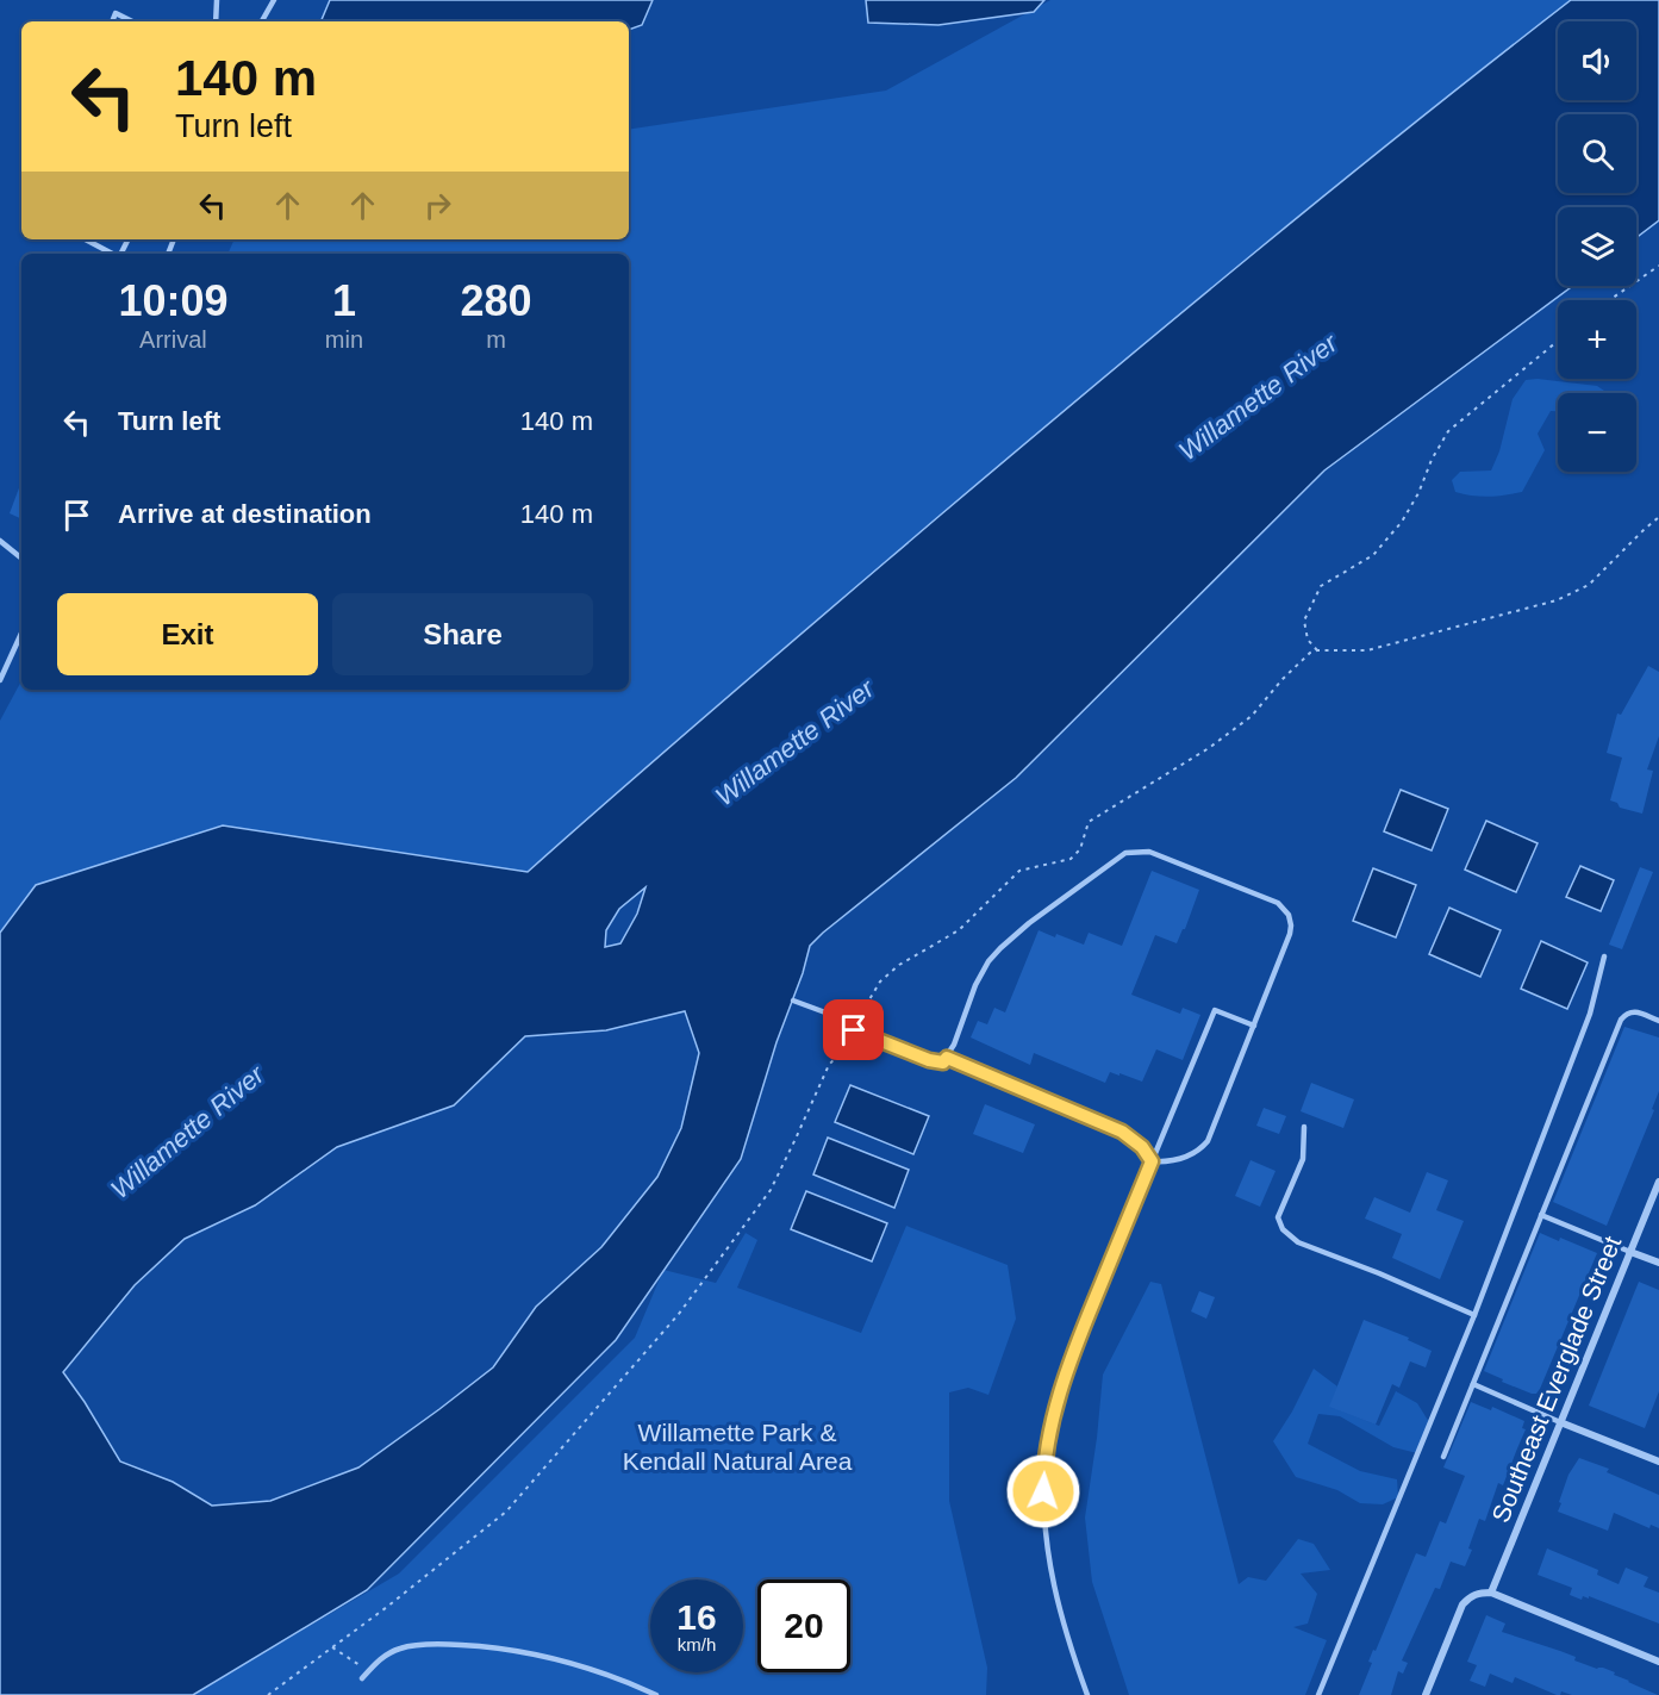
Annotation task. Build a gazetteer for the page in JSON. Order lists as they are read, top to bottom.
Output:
{
  "streets": {
    "street": ["Southeast Everglade Street"]
  },
  "water": ["Willamette River"],
  "parks": ["Willamette Park & Kendall Natural Area"],
  "page": {
    "map_buttons": ["+", "−"],
    "turn": ["140 m", "Turn left"],
    "eta": [
      "10:09",
      "Arrival",
      "1",
      "min",
      "280",
      "m"
    ],
    "list": [
      {
        "name": "Turn left",
        "value": "140 m"
      },
      {
        "name": "Arrive at destination",
        "value": "140 m"
      }
    ],
    "buttons": ["Exit", "Share"],
    "speed": "16 km/h",
    "limit": "20"
  }
}
